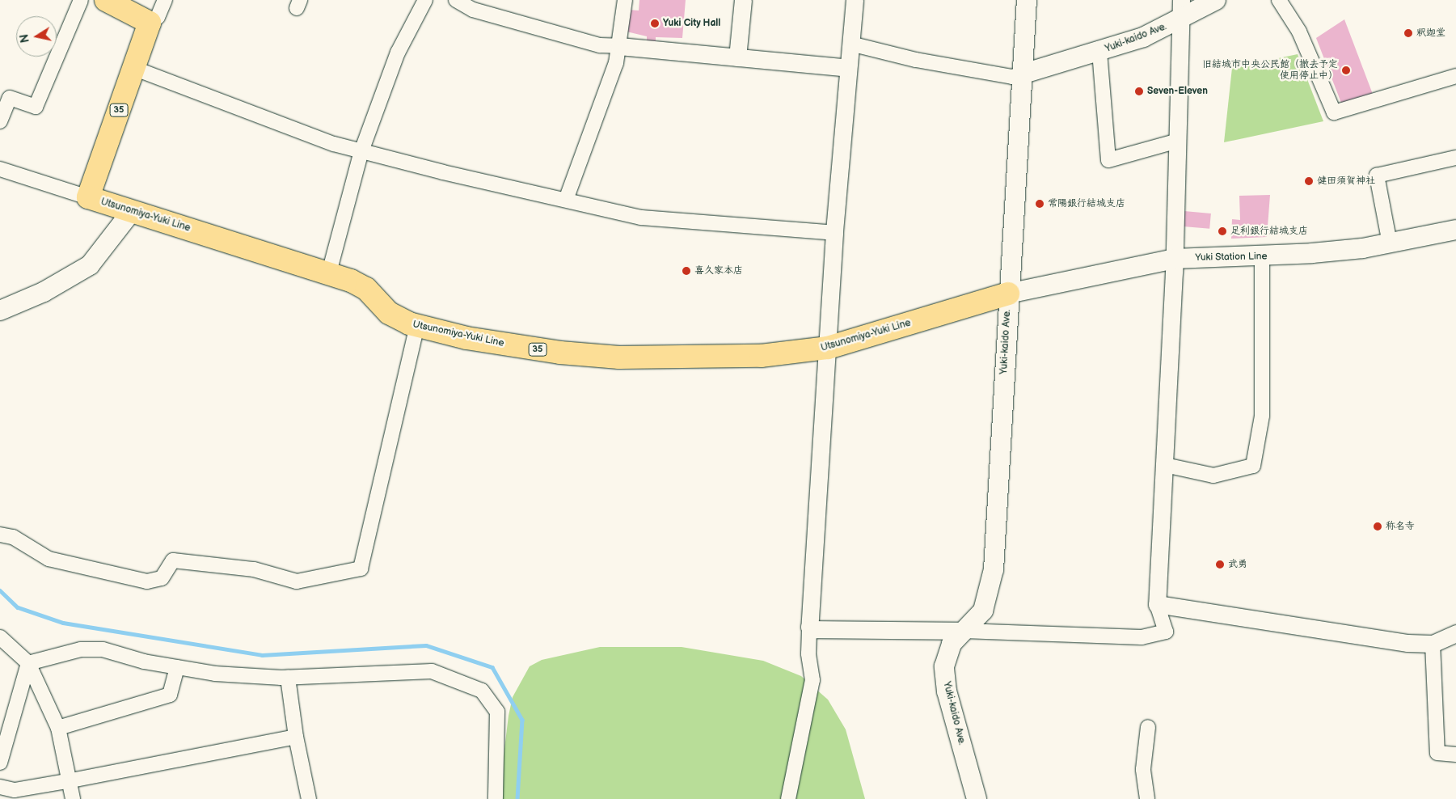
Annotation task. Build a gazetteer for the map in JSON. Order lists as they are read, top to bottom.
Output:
{
  "streets": {
    "main road": [
      "Yuki-kaido Ave.",
      "35",
      "Utsunomiya-Yuki Line",
      "Yuki Station Line"
    ]
  },
  "crossings": [
    ["Yuki-kaido Ave.", "Utsunomiya-Yuki Line"],
    ["Yuki-kaido Ave.", "Yuki Station Line"],
    ["Utsunomiya-Yuki Line", "Yuki Station Line"]
  ],
  "places": [
    "Yuki City Hall",
    "釈迦堂",
    "旧結城市中央公民館（撤去予定 使用停止中）",
    "Seven-Eleven",
    "健田須賀神社",
    "常陽銀行結城支店",
    "足利銀行結城支店",
    "喜久家本店",
    "称名寺",
    "武勇"
  ],
  "north": "left"
}
